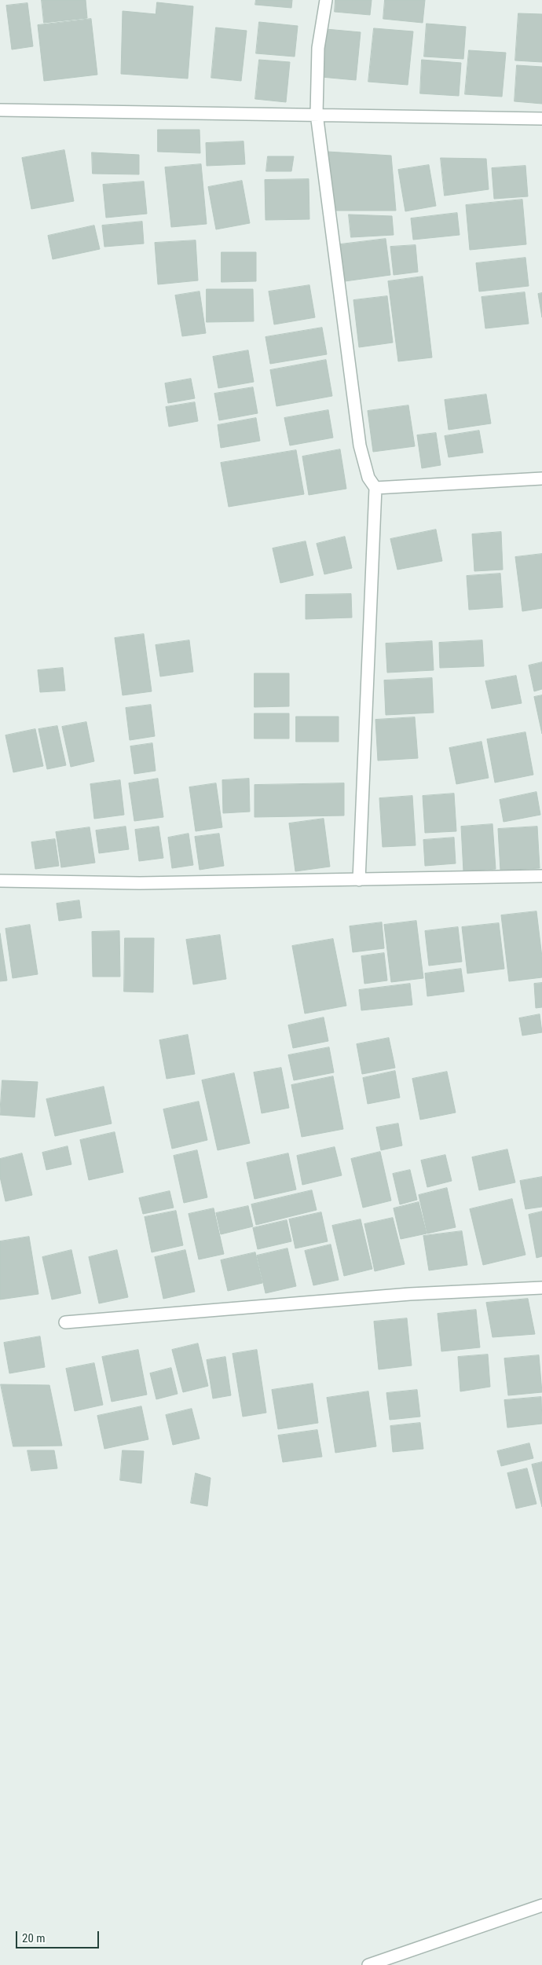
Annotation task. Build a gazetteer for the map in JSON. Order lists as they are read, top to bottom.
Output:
{
  "scale_bar": "20 m"
}
